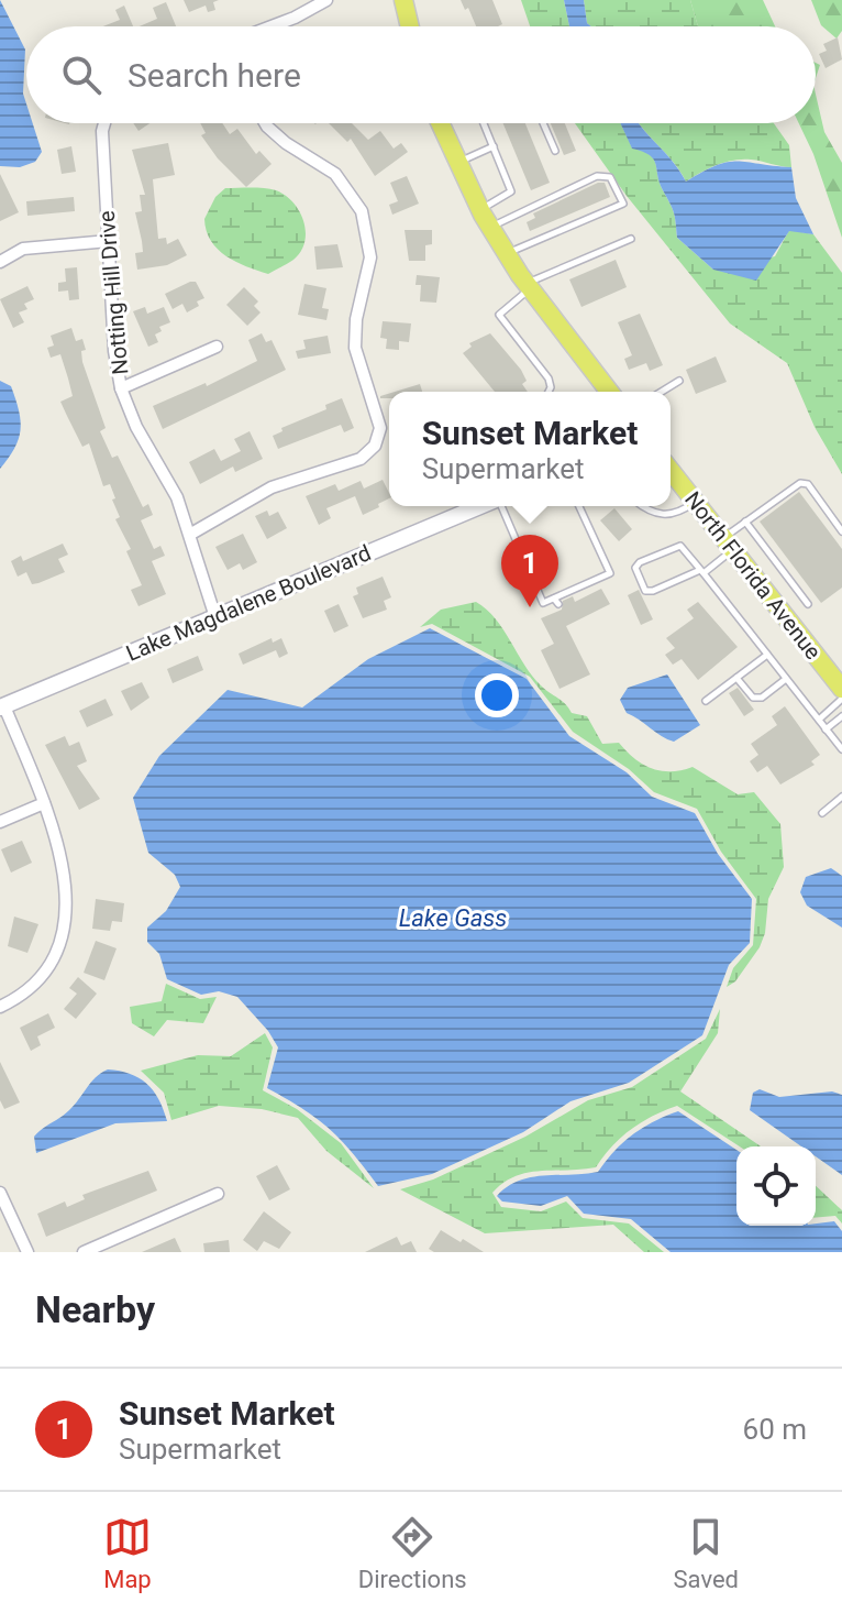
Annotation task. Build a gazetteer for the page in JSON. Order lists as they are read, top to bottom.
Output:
{
  "streets": {
    "main road": ["North Florida Avenue"],
    "street": ["Notting Hill Drive", "Lake Magdalene Boulevard"]
  },
  "crossings": [
    ["Notting Hill Drive", "Lake Magdalene Boulevard"]
  ],
  "water": ["Lake Gass"],
  "page": {
    "search": "Search here",
    "popup": ["Sunset Market", "Supermarket"],
    "pins": "1",
    "heading": "Nearby",
    "list": [
      {
        "mark": "1",
        "name": "Sunset Market",
        "note": "Supermarket",
        "value": "60 m"
      }
    ],
    "nav": ["Map", "Directions", "Saved"]
  }
}
